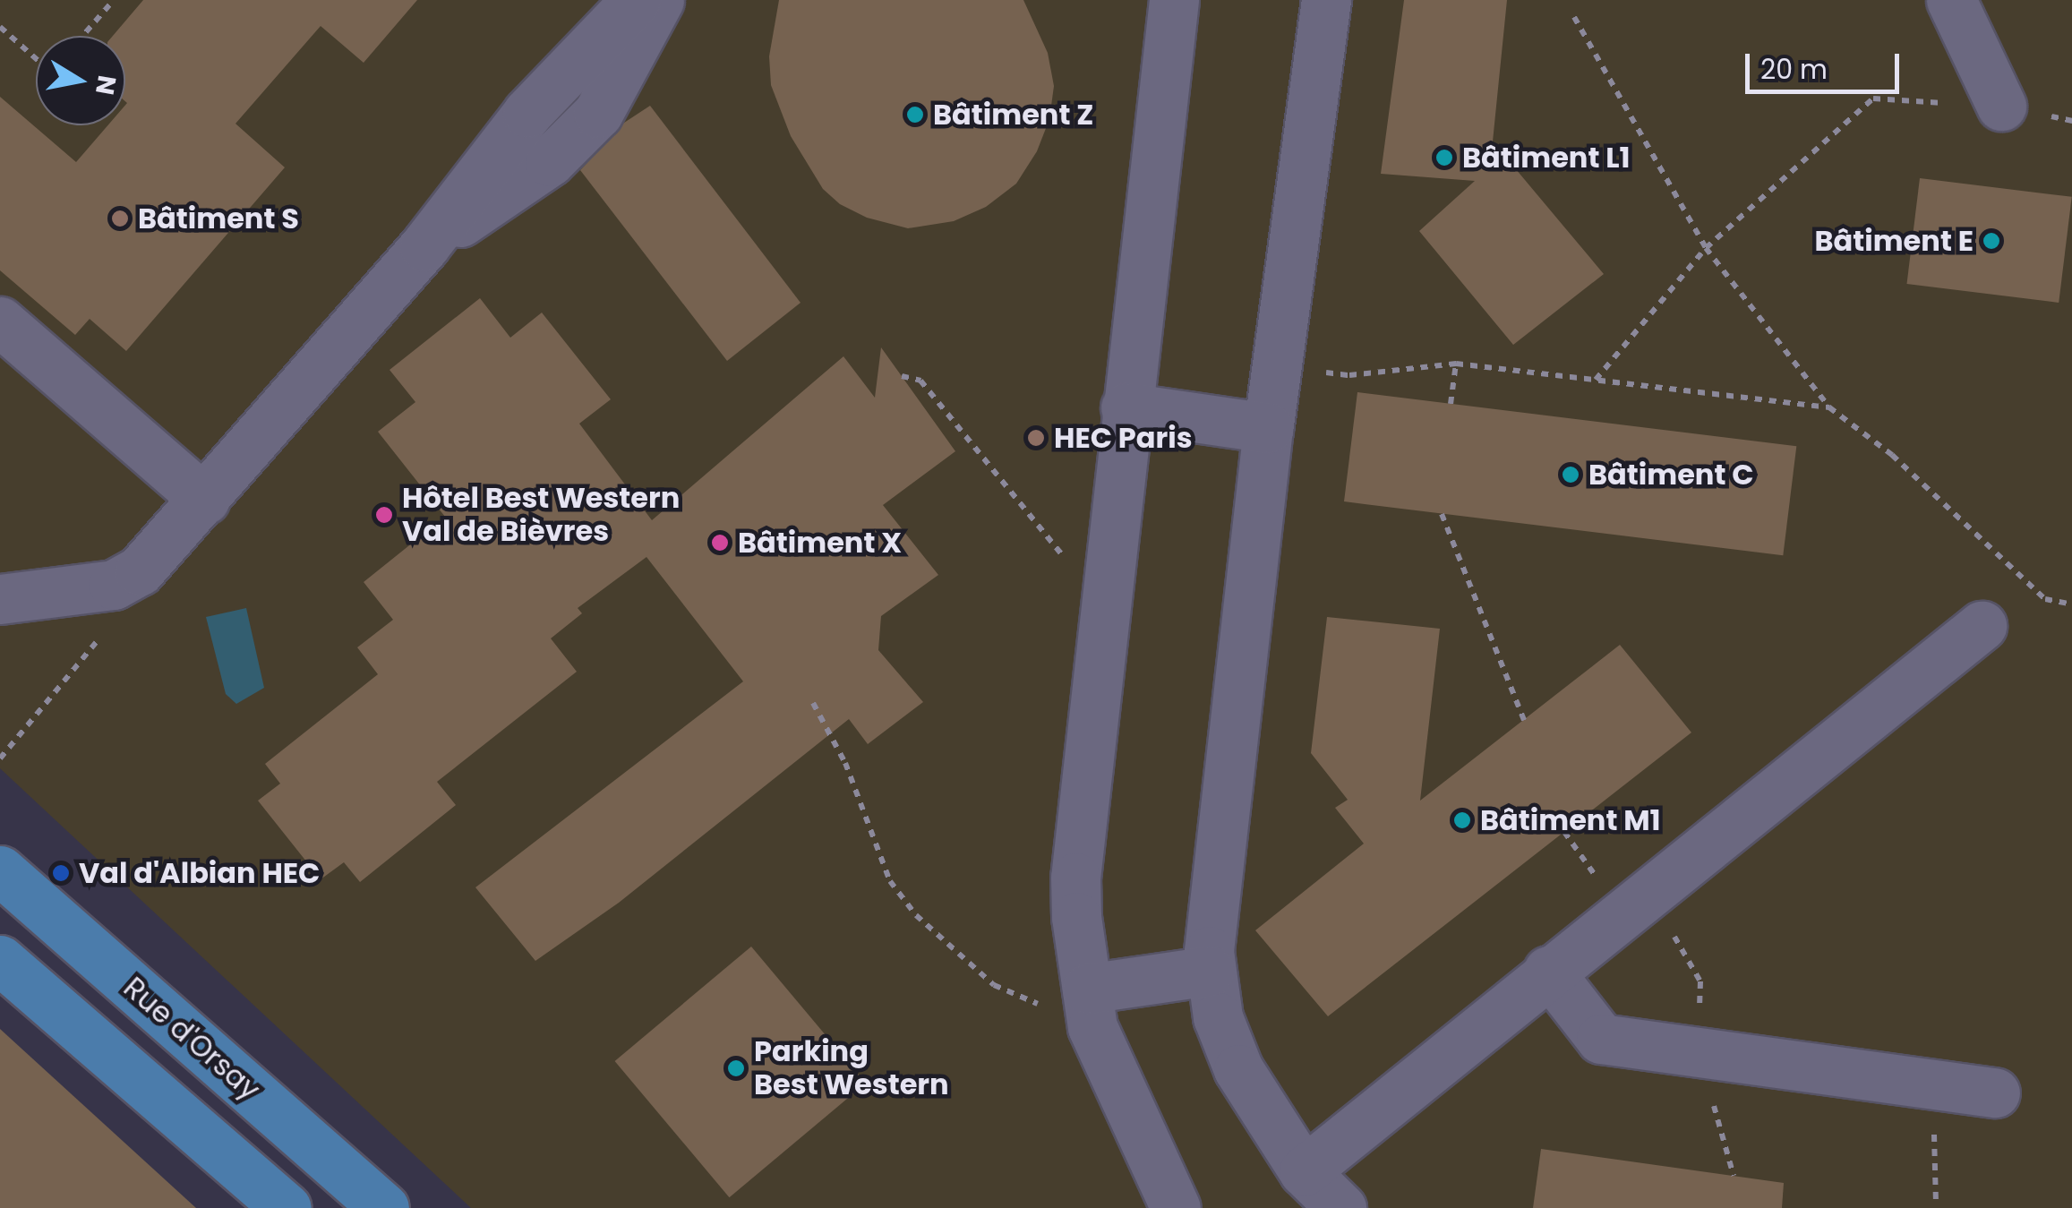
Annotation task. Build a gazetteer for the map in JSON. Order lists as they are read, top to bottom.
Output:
{
  "streets": {
    "main road": ["Rue d'Orsay"]
  },
  "places": [
    "Bâtiment Z",
    "Bâtiment L1",
    "Bâtiment S",
    "Bâtiment E",
    "HEC Paris",
    "Bâtiment C",
    "Hôtel Best Western Val de Bièvres",
    "Bâtiment X",
    "Bâtiment M1",
    "Val d'Albian HEC",
    "Parking Best Western"
  ],
  "scale_bar": "20 m",
  "north": "right"
}
